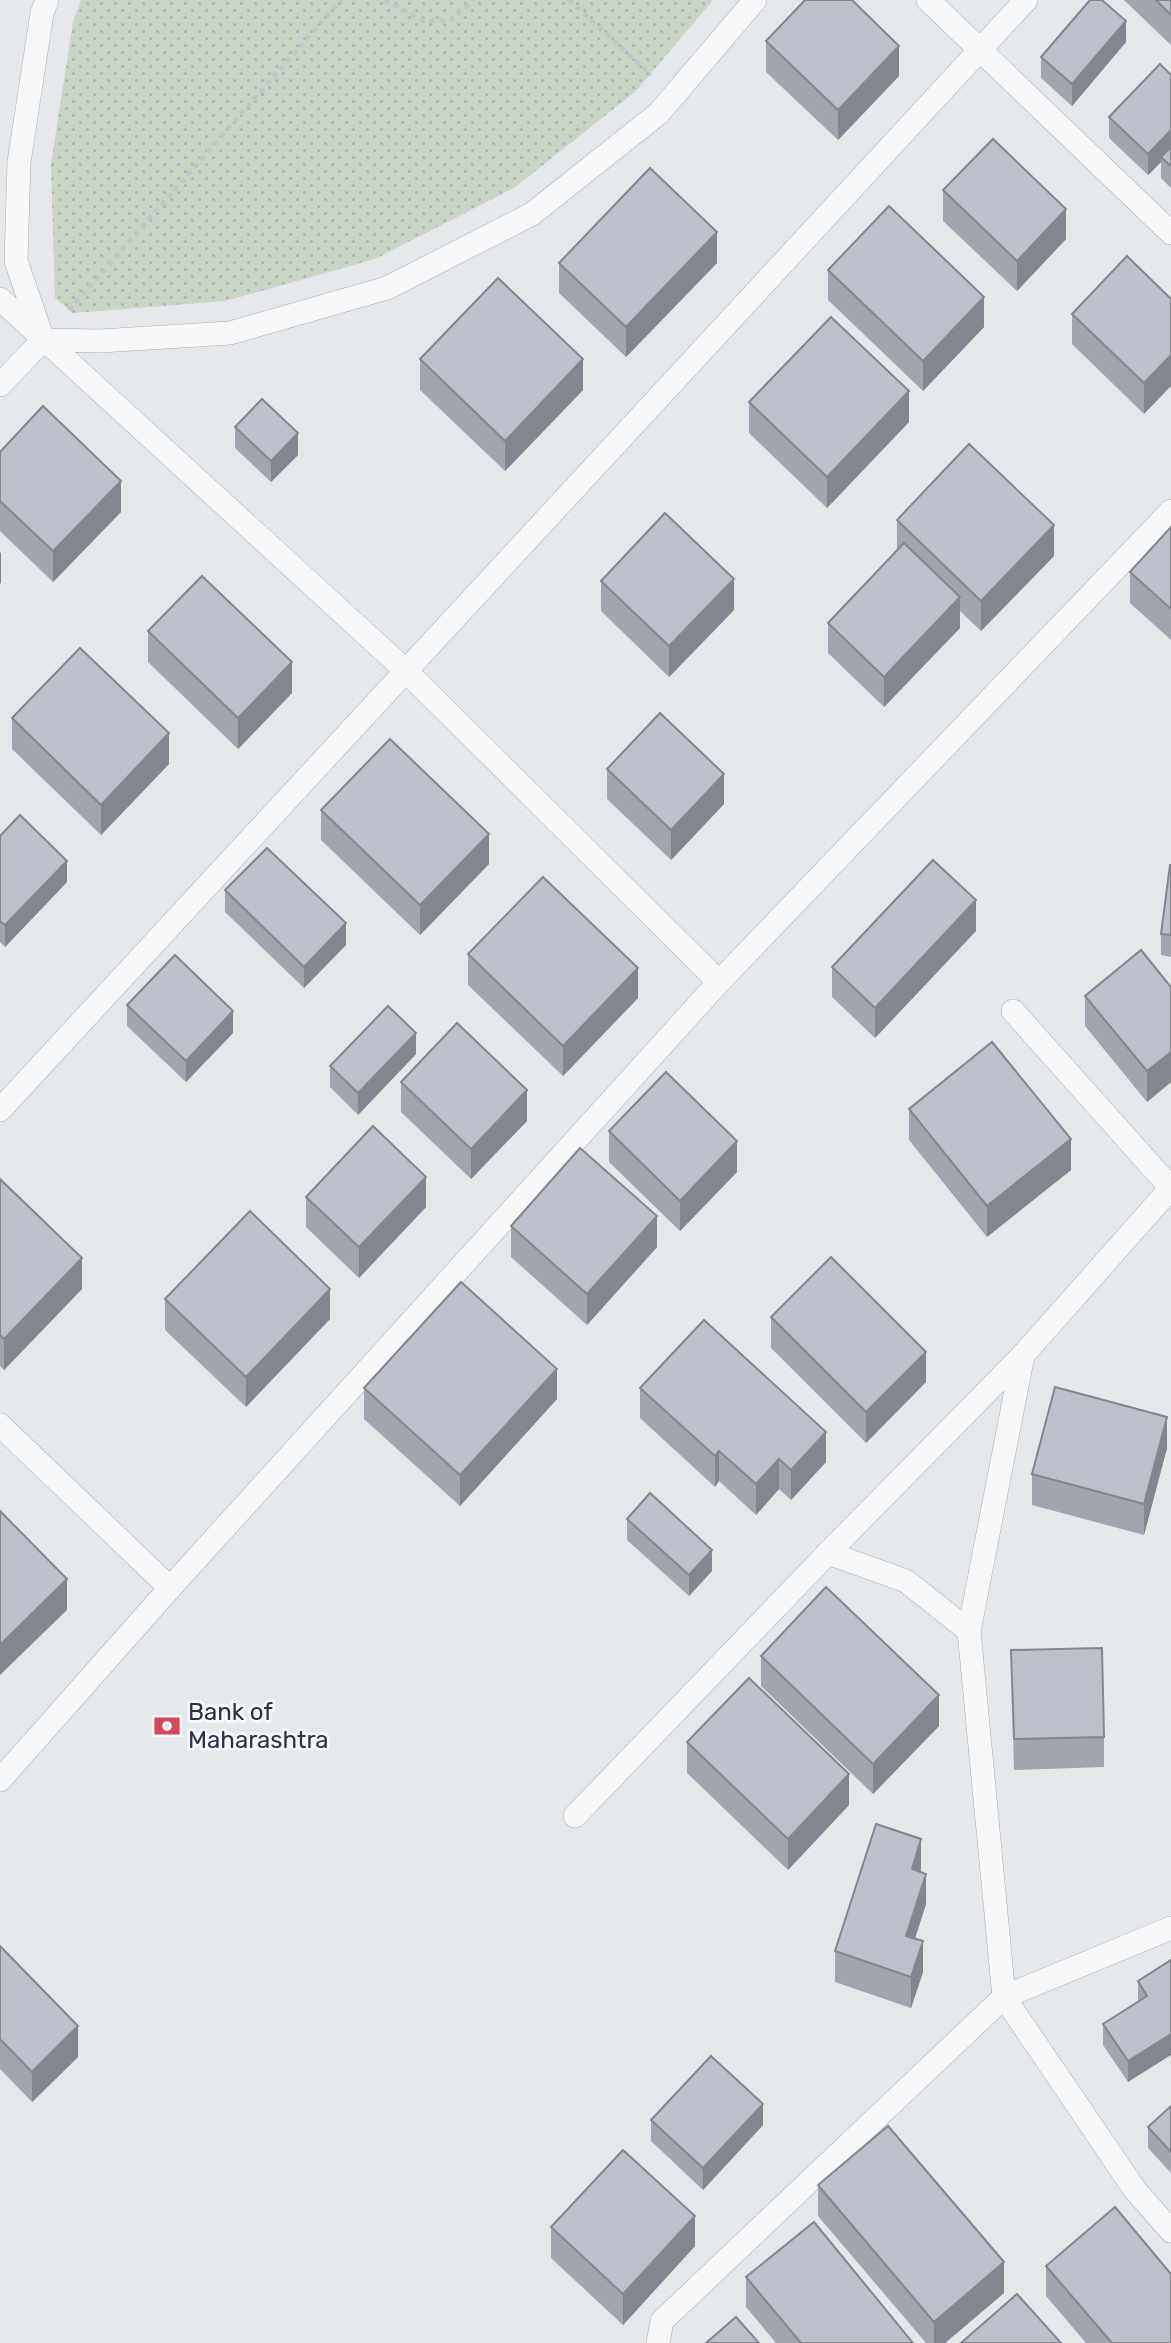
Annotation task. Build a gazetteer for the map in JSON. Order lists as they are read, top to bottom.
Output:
{
  "places": {
    "bank": ["Bank of Maharashtra"]
  }
}
